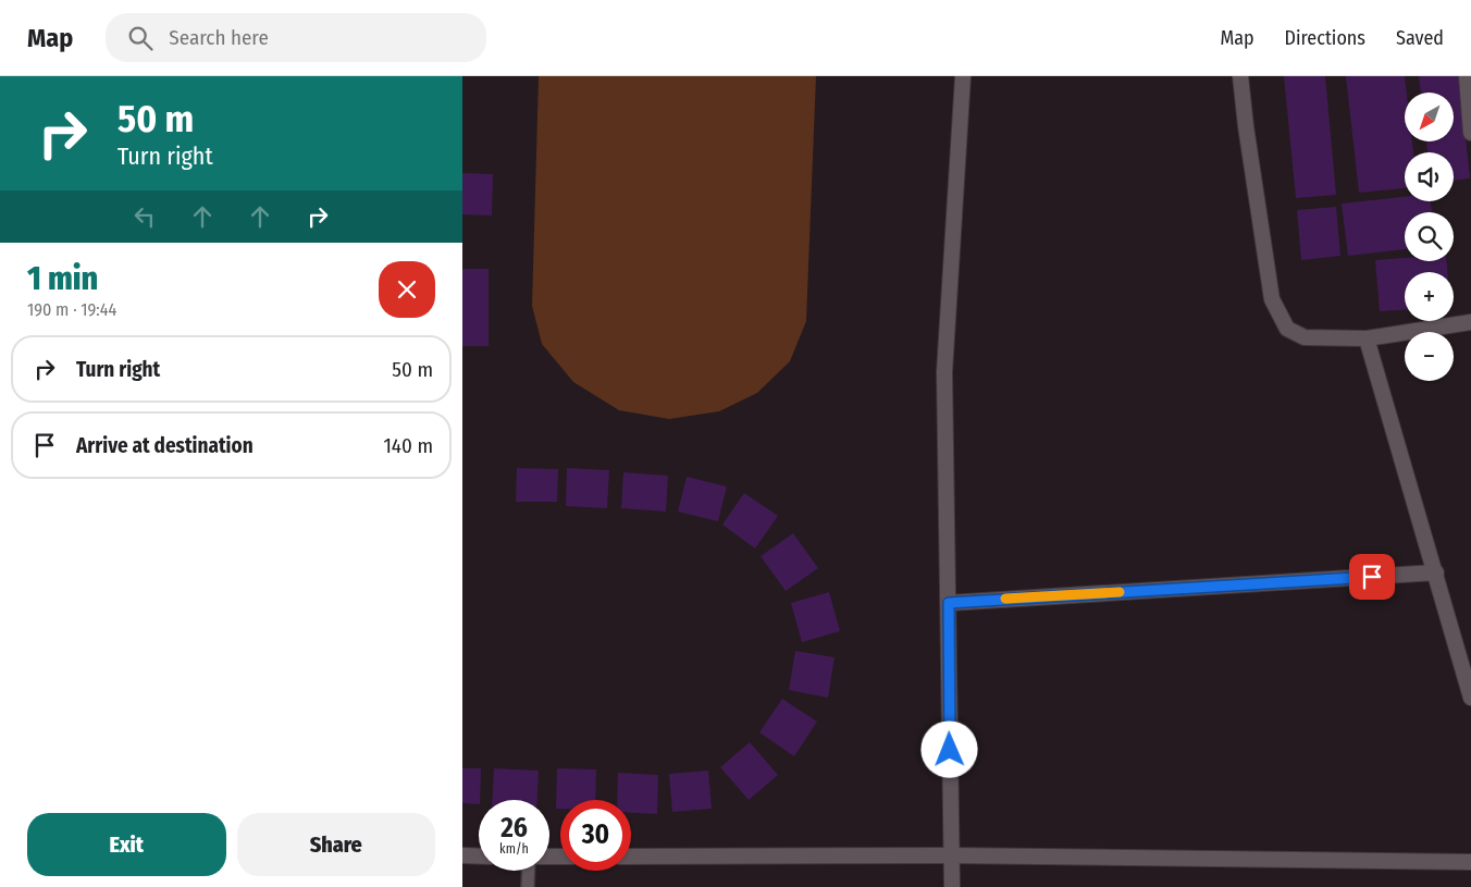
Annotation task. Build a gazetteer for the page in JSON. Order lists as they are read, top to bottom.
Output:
{
  "north": "bottom left",
  "page": {
    "header": "Map",
    "search": "Search here",
    "nav": ["Map", "Directions", "Saved"],
    "turn": ["50 m", "Turn right"],
    "map_buttons": ["+", "−"],
    "heading": ["1 min", "190 m · 19:44"],
    "list": [
      {
        "name": "Turn right",
        "value": "50 m"
      },
      {
        "name": "Arrive at destination",
        "value": "140 m"
      }
    ],
    "speed": "26 km/h",
    "limit": "30",
    "buttons": ["Exit", "Share"]
  }
}
